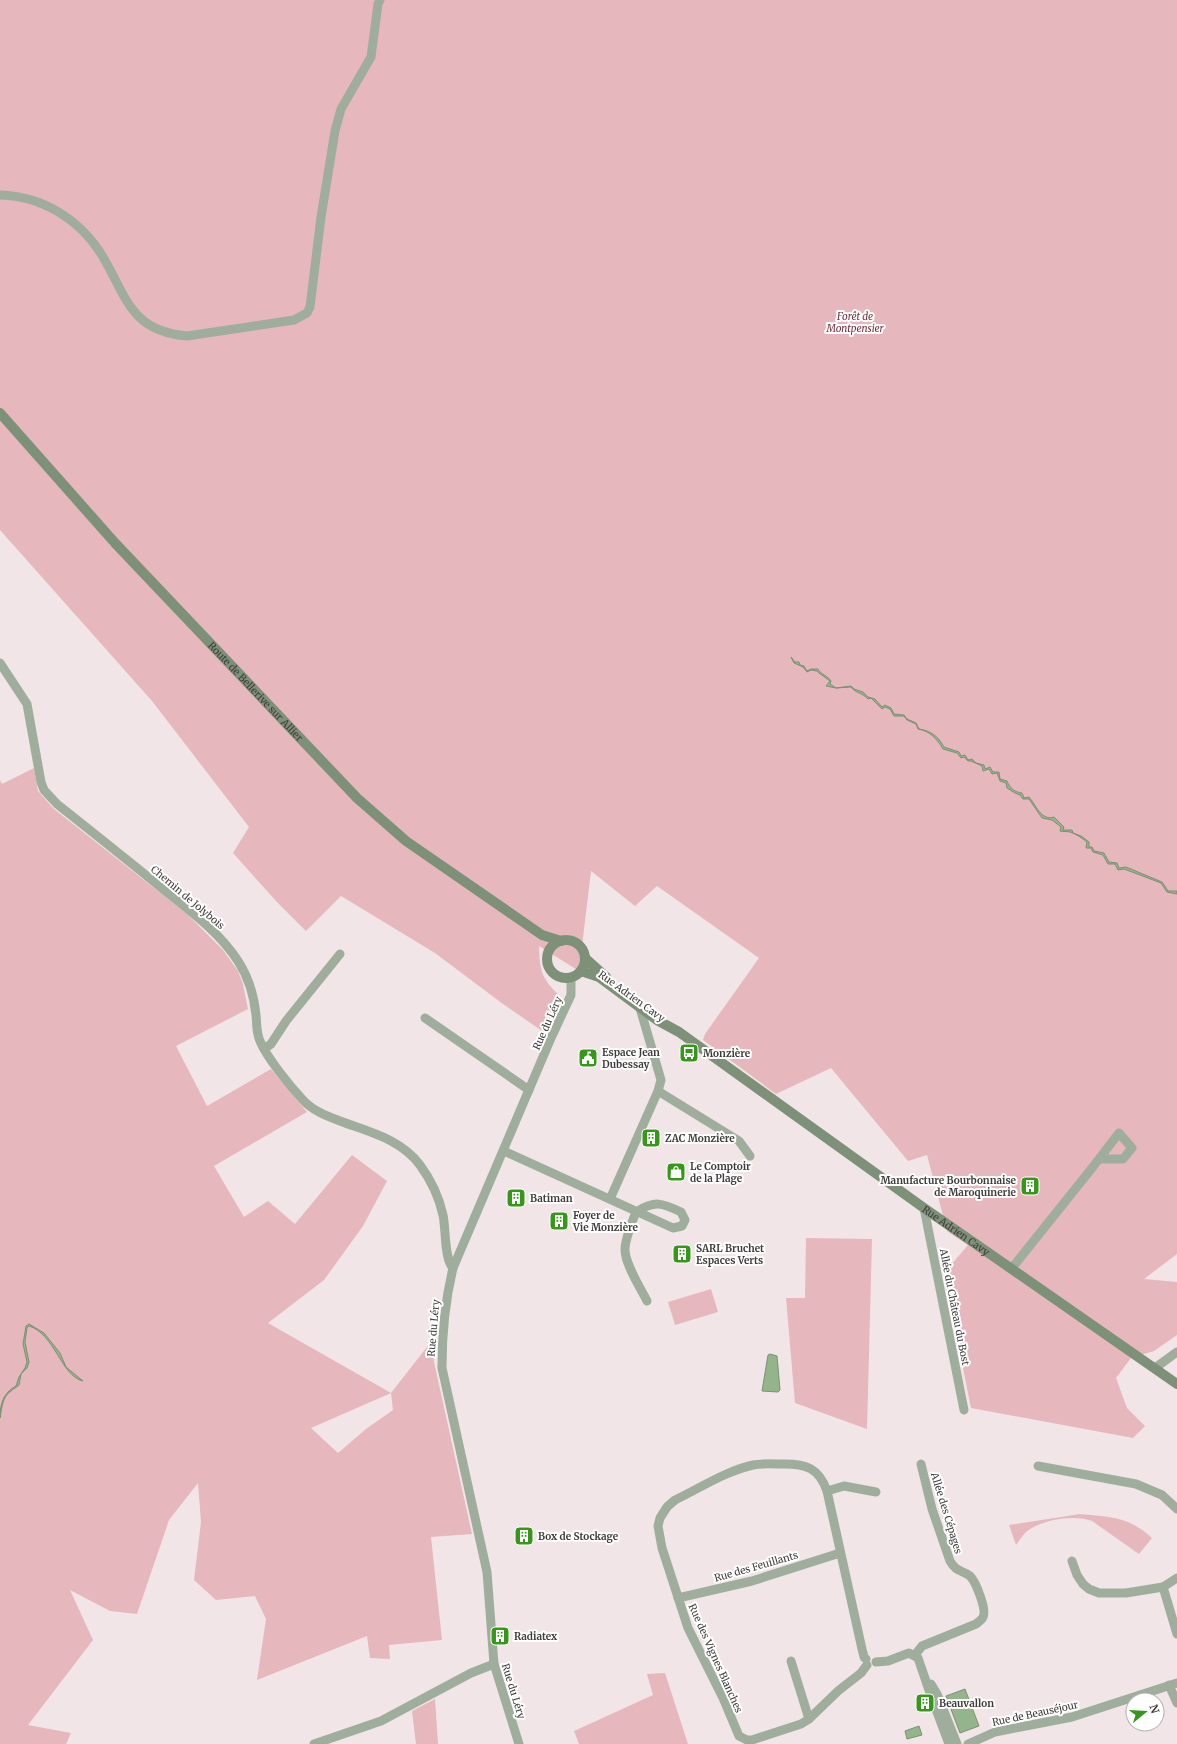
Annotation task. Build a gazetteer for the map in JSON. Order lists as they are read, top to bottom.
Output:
{
  "streets": {
    "main road": ["Route de Bellerive sur Allier", "Rue Adrien Cavy"],
    "street": [
      "Chemin de Jolybois",
      "Rue du Léry",
      "Allée du Château du Bost",
      "Allée des Cépages",
      "Rue des Feuillants",
      "Rue des Vignes Blanches",
      "Rue de Beauséjour"
    ]
  },
  "crossings": [
    ["Route de Bellerive sur Allier", "Rue Adrien Cavy"],
    ["Route de Bellerive sur Allier", "Rue du Léry"],
    ["Chemin de Jolybois", "Rue du Léry"],
    ["Rue Adrien Cavy", "Rue du Léry"],
    ["Rue Adrien Cavy", "Allée du Château du Bost"],
    ["Rue des Feuillants", "Rue des Vignes Blanches"]
  ],
  "parks": ["Forêt de Montpensier"],
  "places": {
    "bus stop": ["Monzière"],
    "public building": ["Espace Jean Dubessay"],
    "building": [
      "ZAC Monzière",
      "Manufacture Bourbonnaise de Maroquinerie",
      "Batiman",
      "Foyer de Vie Monzière",
      "SARL Bruchet Espaces Verts",
      "Box de Stockage",
      "Radiatex",
      "Beauvallon"
    ],
    "shop": ["Le Comptoir de la Plage"]
  },
  "north": "right"
}
